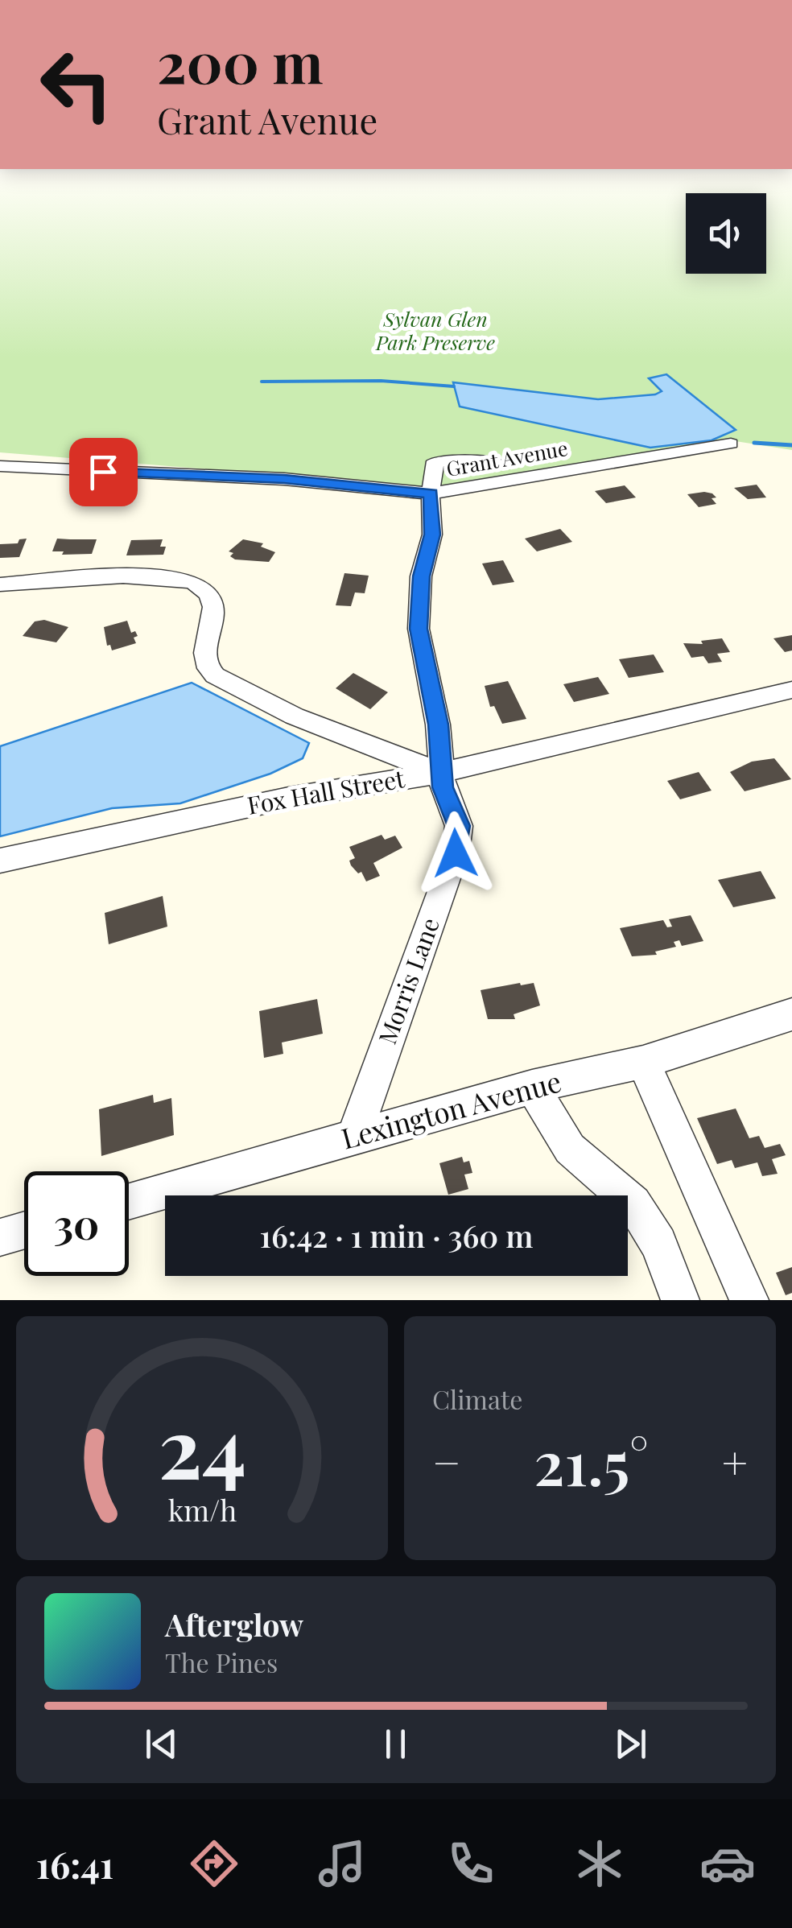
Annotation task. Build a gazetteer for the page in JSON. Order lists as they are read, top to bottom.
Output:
{
  "streets": {
    "street": [
      "Grant Avenue",
      "Fox Hall Street",
      "Morris Lane",
      "Lexington Avenue"
    ]
  },
  "crossings": [
    ["Grant Avenue", "Morris Lane"],
    ["Fox Hall Street", "Morris Lane"],
    ["Morris Lane", "Lexington Avenue"]
  ],
  "parks": ["Sylvan Glen Park Preserve"],
  "page": {
    "turn": ["200 m", "Grant Avenue"],
    "limit": "30",
    "trip": "16:42 · 1 min · 360 m",
    "tile": "Climate",
    "heat": ["−", "21.5°", "+"],
    "song": ["Afterglow", "The Pines"],
    "tabs": "16:41",
    "gauge": ["24", "km/h"]
  }
}
